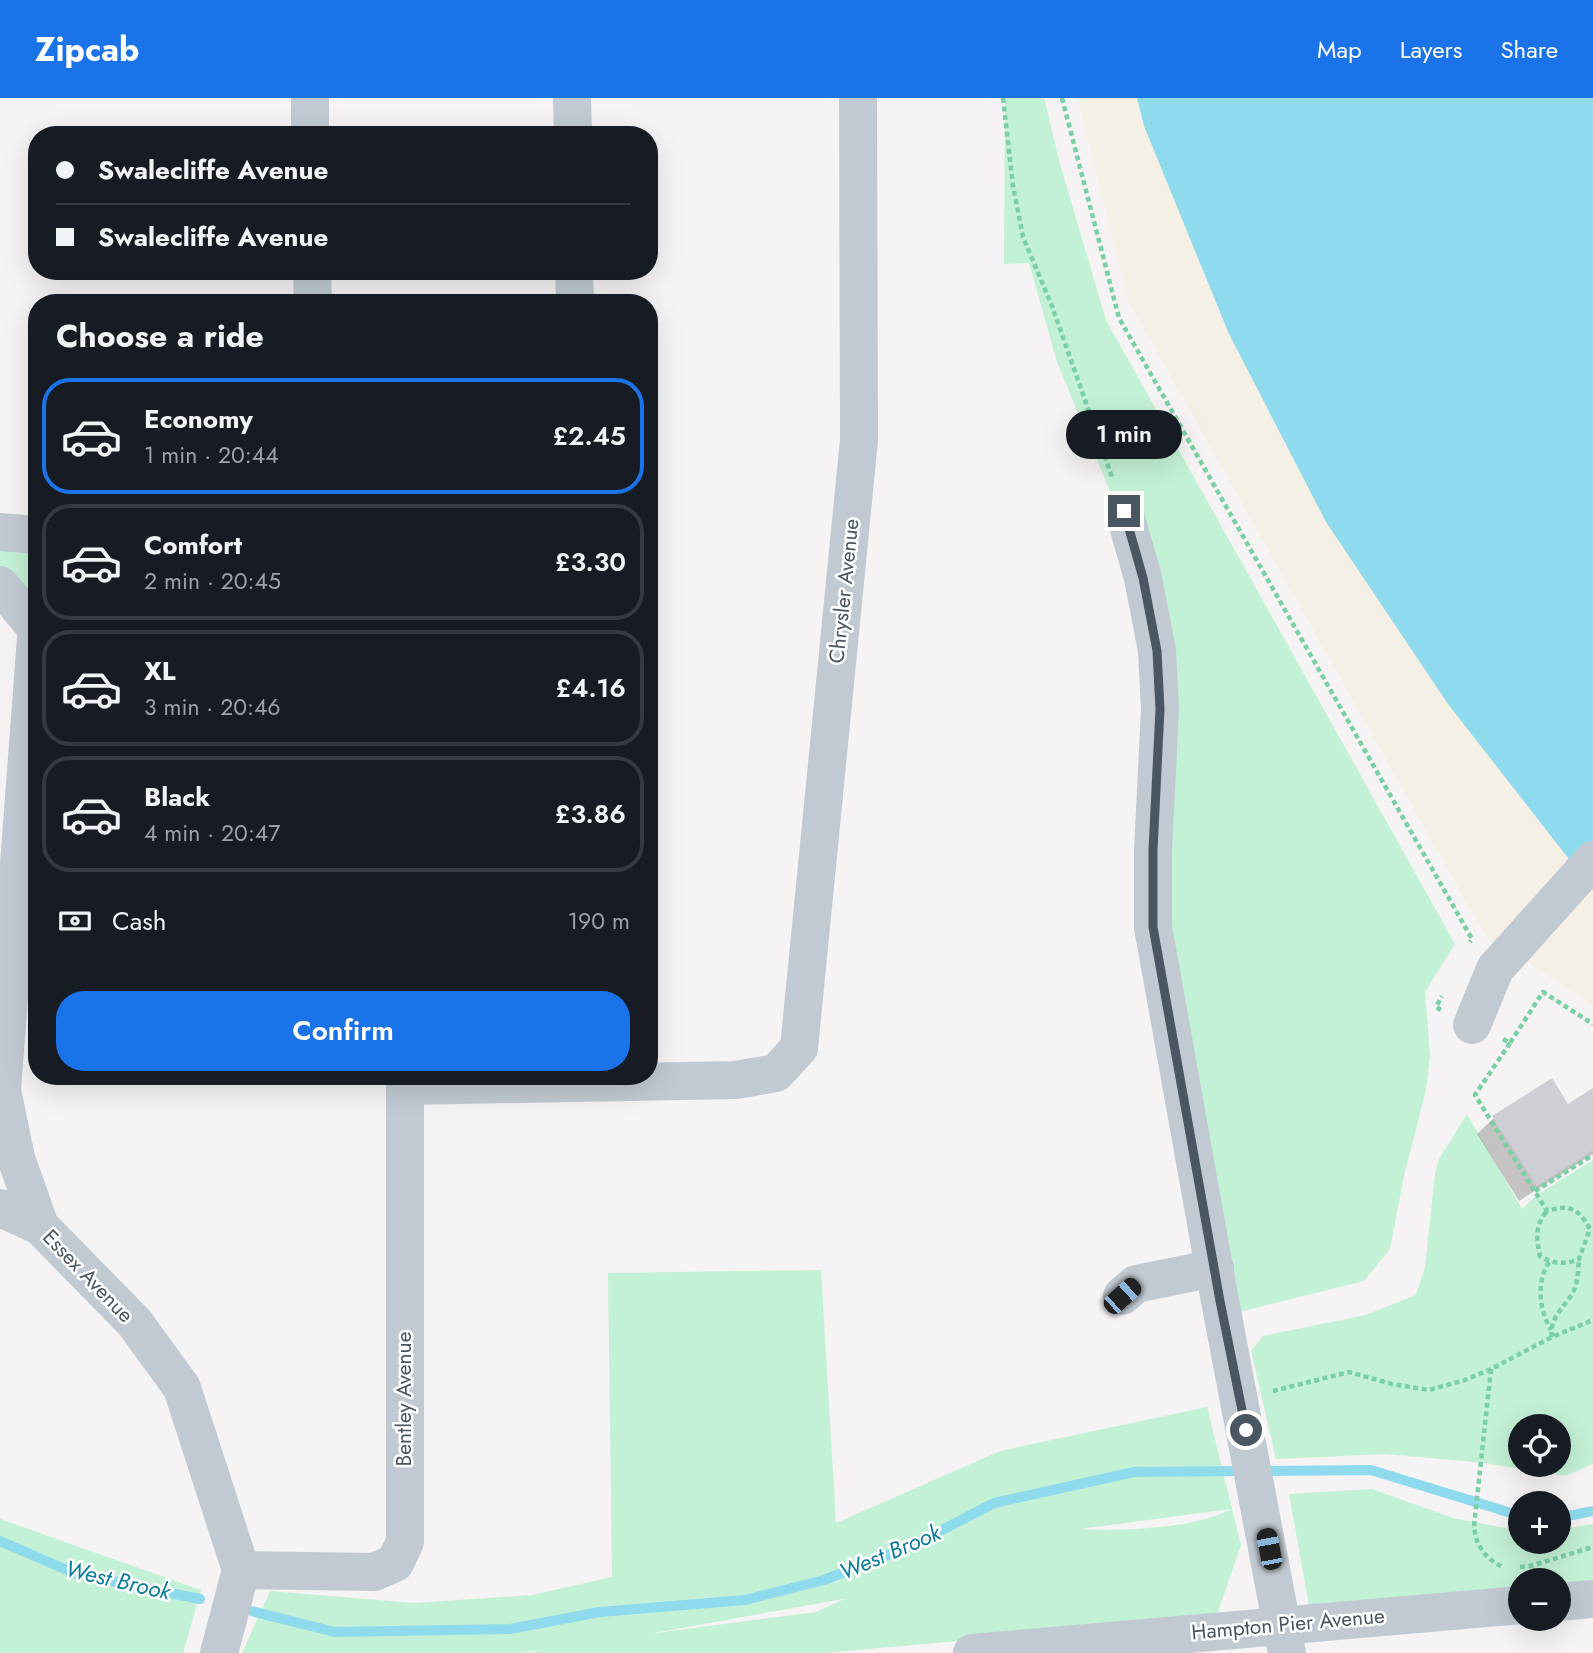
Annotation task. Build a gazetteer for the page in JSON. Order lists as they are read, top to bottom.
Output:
{
  "streets": {
    "street": [
      "Chrysler Avenue",
      "Essex Avenue",
      "Bentley Avenue",
      "Hampton Pier Avenue"
    ]
  },
  "crossings": [
    ["Essex Avenue", "Bentley Avenue"]
  ],
  "water": ["West Brook"],
  "page": {
    "header": "Zipcab",
    "nav": ["Map", "Layers", "Share"],
    "banner": ["Swalecliffe Avenue", "Swalecliffe Avenue"],
    "heading": "Choose a ride",
    "list": [
      {
        "name": "Economy",
        "note": "1 min · 20:44",
        "value": "£2.45"
      },
      {
        "name": "Comfort",
        "note": "2 min · 20:45",
        "value": "£3.30"
      },
      {
        "name": "XL",
        "note": "3 min · 20:46",
        "value": "£4.16"
      },
      {
        "name": "Black",
        "note": "4 min · 20:47",
        "value": "£3.86"
      }
    ],
    "bubble": "1 min",
    "pay": ["Cash", "190 m"],
    "buttons": "Confirm",
    "map_buttons": ["+", "−"]
  }
}
